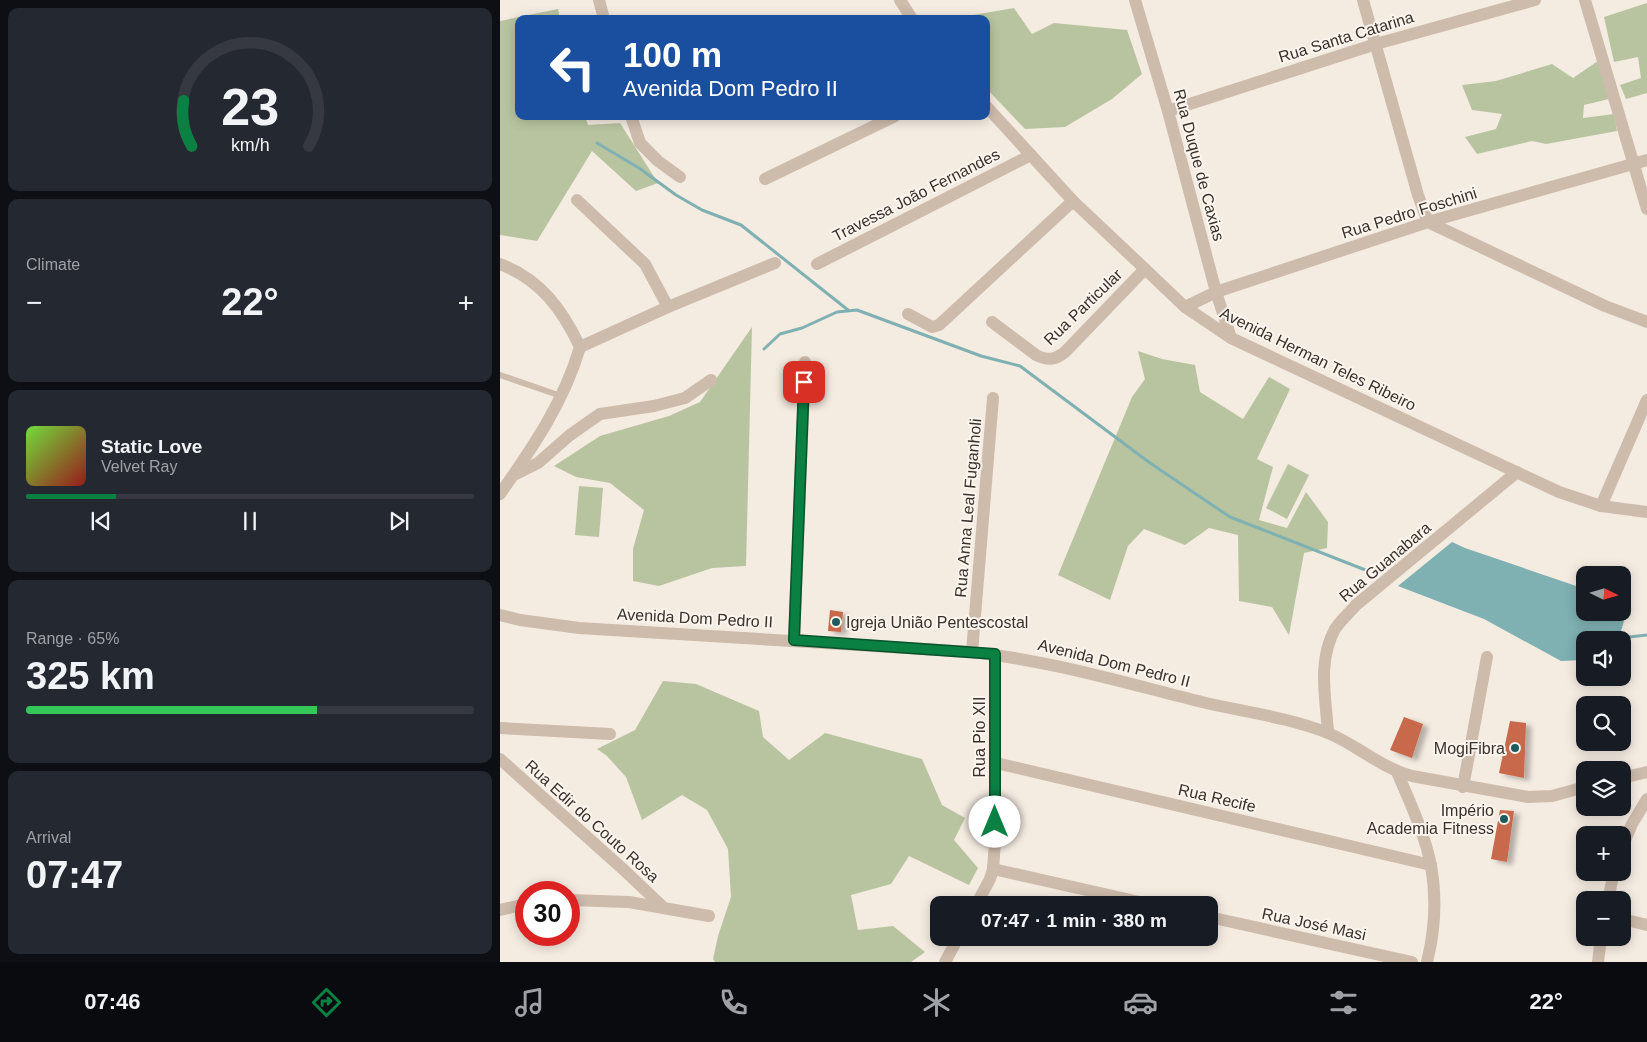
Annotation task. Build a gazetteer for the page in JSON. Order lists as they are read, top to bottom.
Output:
{
  "streets": {
    "street": [
      "Rua Santa Catarina",
      "Rua Duque de Caxias",
      "Travessa João Fernandes",
      "Rua Pedro Foschini",
      "Rua Particular",
      "Avenida Herman Teles Ribeiro",
      "Rua Anna Leal Fuganholi",
      "Rua Guanabara",
      "Avenida Dom Pedro II",
      "Rua Pio XII",
      "Rua Recife",
      "Rua Edir do Couto Rosa",
      "Rua José Masi"
    ]
  },
  "crossings": [
    ["Rua Santa Catarina", "Rua Duque de Caxias"],
    ["Rua Duque de Caxias", "Rua Pedro Foschini"],
    ["Rua Duque de Caxias", "Avenida Herman Teles Ribeiro"],
    ["Travessa João Fernandes", "Avenida Herman Teles Ribeiro"],
    ["Rua Pedro Foschini", "Avenida Herman Teles Ribeiro"],
    ["Rua Particular", "Avenida Herman Teles Ribeiro"],
    ["Avenida Herman Teles Ribeiro", "Rua Guanabara"],
    ["Rua Anna Leal Fuganholi", "Avenida Dom Pedro II"],
    ["Rua Guanabara", "Avenida Dom Pedro II"],
    ["Avenida Dom Pedro II", "Rua Pio XII"],
    ["Rua Pio XII", "Rua Recife"]
  ],
  "places": ["Igreja União Pentescostal", "MogiFibra", "Império Academia Fitness"],
  "north": "right",
  "page": {
    "turn": ["100 m", "Avenida Dom Pedro II"],
    "tile": [
      "Climate",
      ["Range · 65%", "325 km"],
      ["Arrival", "07:47"]
    ],
    "heat": ["−", "22°", "+"],
    "song": ["Static Love", "Velvet Ray"],
    "map_buttons": ["+", "−"],
    "limit": "30",
    "trip": "07:47 · 1 min · 380 m",
    "tabs": ["07:46", "22°"],
    "gauge": ["23", "km/h"]
  }
}
